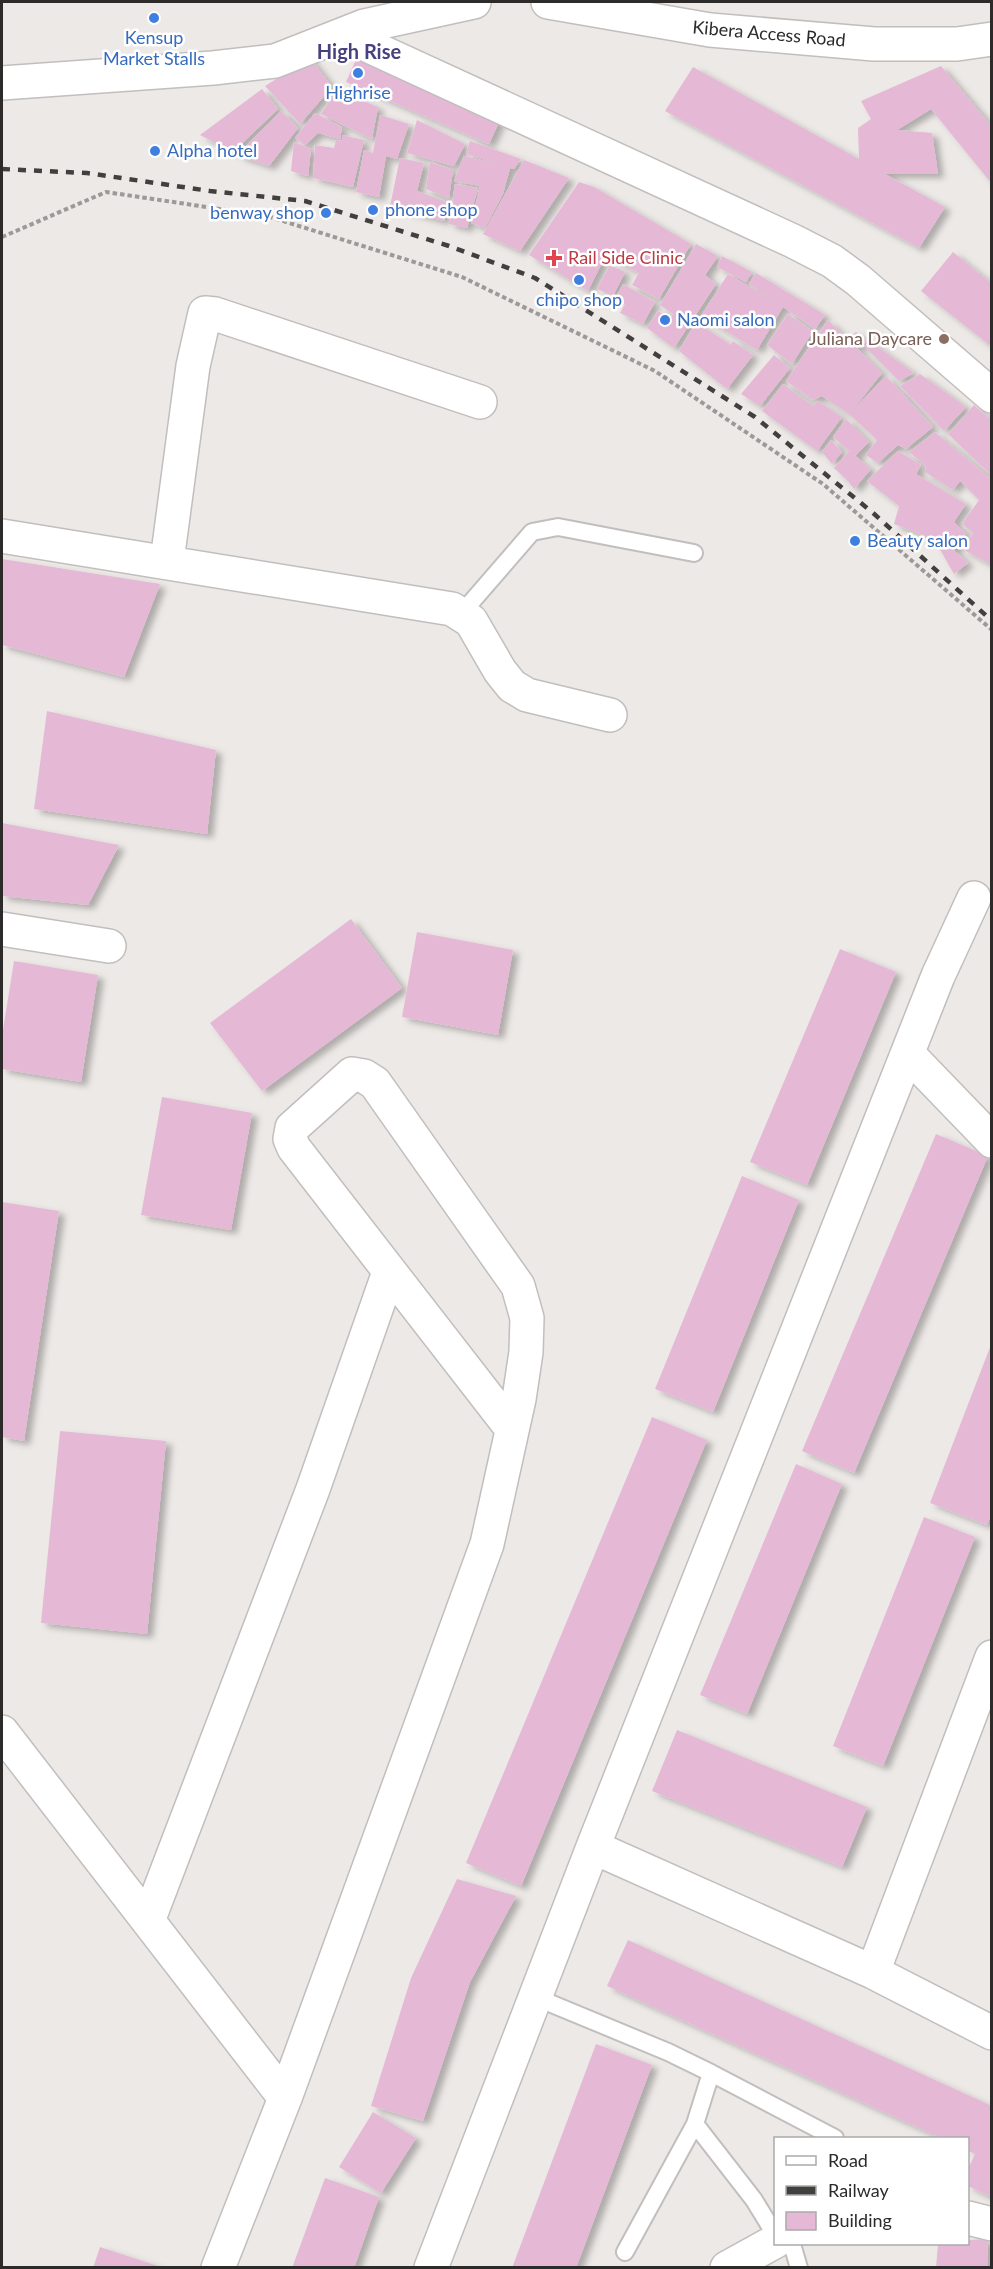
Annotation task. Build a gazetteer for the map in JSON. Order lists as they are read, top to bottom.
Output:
{
  "streets": {
    "street": ["Kibera Access Road"]
  },
  "districts": ["High Rise"],
  "places": {
    "other": [
      "Kensup Market Stalls",
      "Highrise",
      "Alpha hotel",
      "phone shop",
      "benway shop",
      "chipo shop",
      "Naomi salon",
      "Juliana Daycare",
      "Beauty salon"
    ],
    "health": ["Rail Side Clinic"]
  },
  "legend": ["Road", "Railway", "Building"]
}
